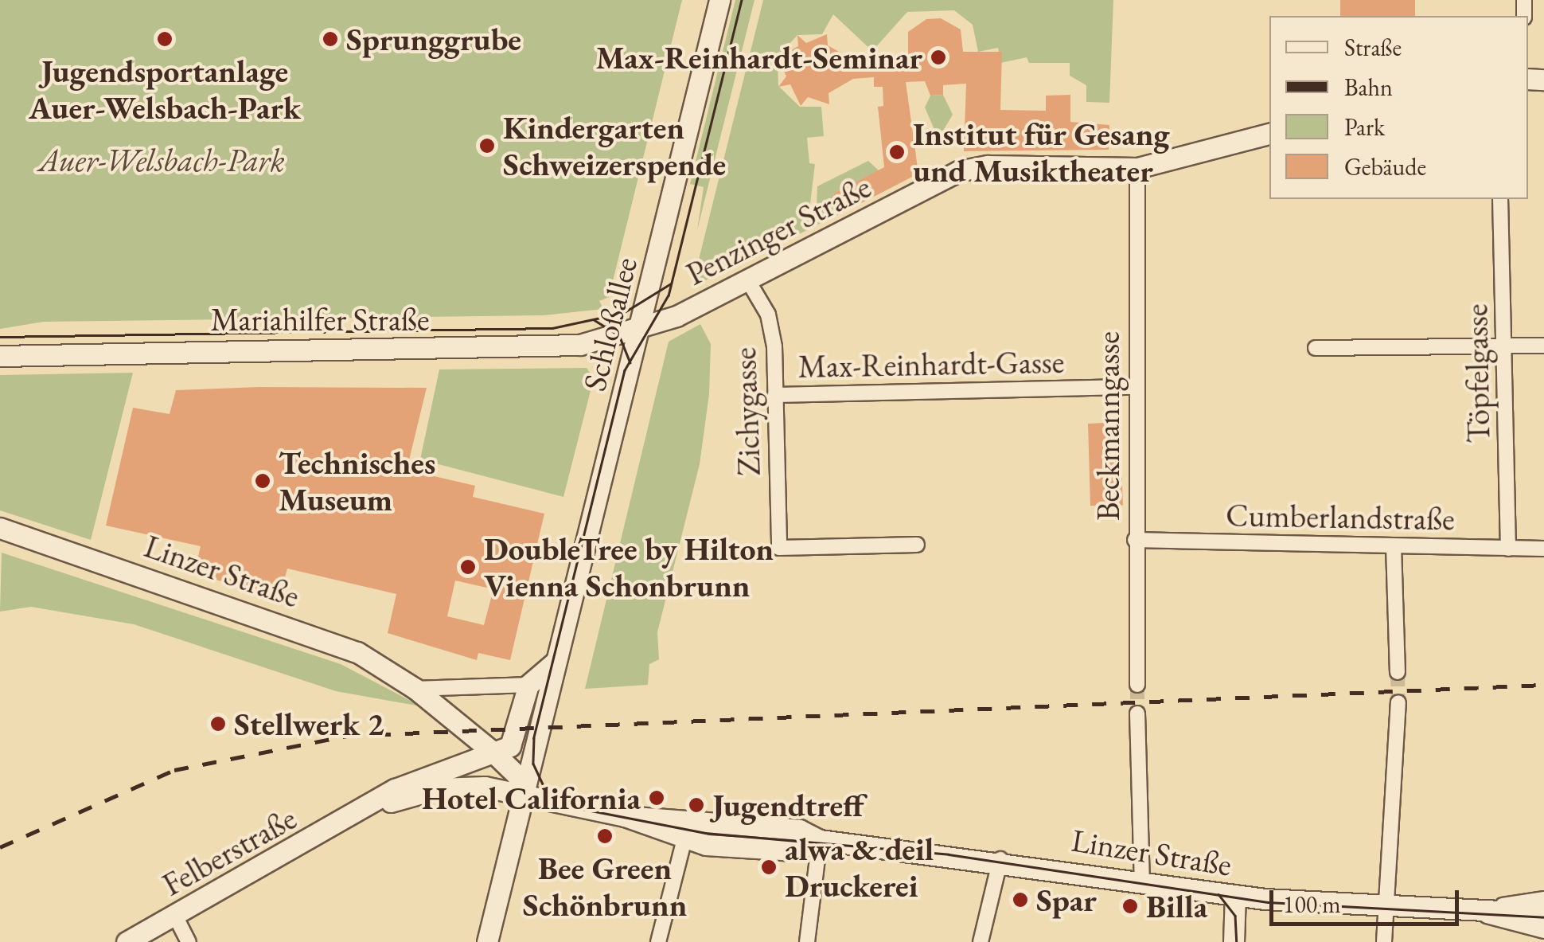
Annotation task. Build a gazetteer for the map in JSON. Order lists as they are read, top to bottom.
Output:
{
  "streets": {
    "main road": [
      "Penzinger Straße",
      "Mariahilfer Straße",
      "Schloßallee",
      "Linzer Straße",
      "Felberstraße"
    ],
    "street": [
      "Max-Reinhardt-Gasse",
      "Töpfelgasse",
      "Zichygasse",
      "Beckmanngasse",
      "Cumberlandstraße"
    ]
  },
  "crossings": [
    ["Penzinger Straße", "Mariahilfer Straße"],
    ["Penzinger Straße", "Schloßallee"],
    ["Penzinger Straße", "Zichygasse"],
    ["Penzinger Straße", "Beckmanngasse"],
    ["Mariahilfer Straße", "Schloßallee"],
    ["Schloßallee", "Linzer Straße"],
    ["Schloßallee", "Felberstraße"],
    ["Max-Reinhardt-Gasse", "Zichygasse"],
    ["Max-Reinhardt-Gasse", "Beckmanngasse"],
    ["Töpfelgasse", "Cumberlandstraße"],
    ["Beckmanngasse", "Cumberlandstraße"],
    ["Linzer Straße", "Felberstraße"]
  ],
  "parks": ["Auer-Welsbach-Park"],
  "places": [
    "Jugendsportanlage Auer-Welsbach-Park",
    "Sprunggrube",
    "Max-Reinhardt-Seminar",
    "Kindergarten Schweizerspende",
    "Institut für Gesang und Musiktheater",
    "Technisches Museum",
    "DoubleTree by Hilton Vienna Schonbrunn",
    "Stellwerk 2",
    "Hotel California",
    "Jugendtreff",
    "Bee Green Schönbrunn",
    "alwa & deil Druckerei",
    "Spar",
    "Billa"
  ],
  "legend": [
    "Straße",
    "Bahn",
    "Park",
    "Gebäude"
  ],
  "scale_bar": "100 m"
}
